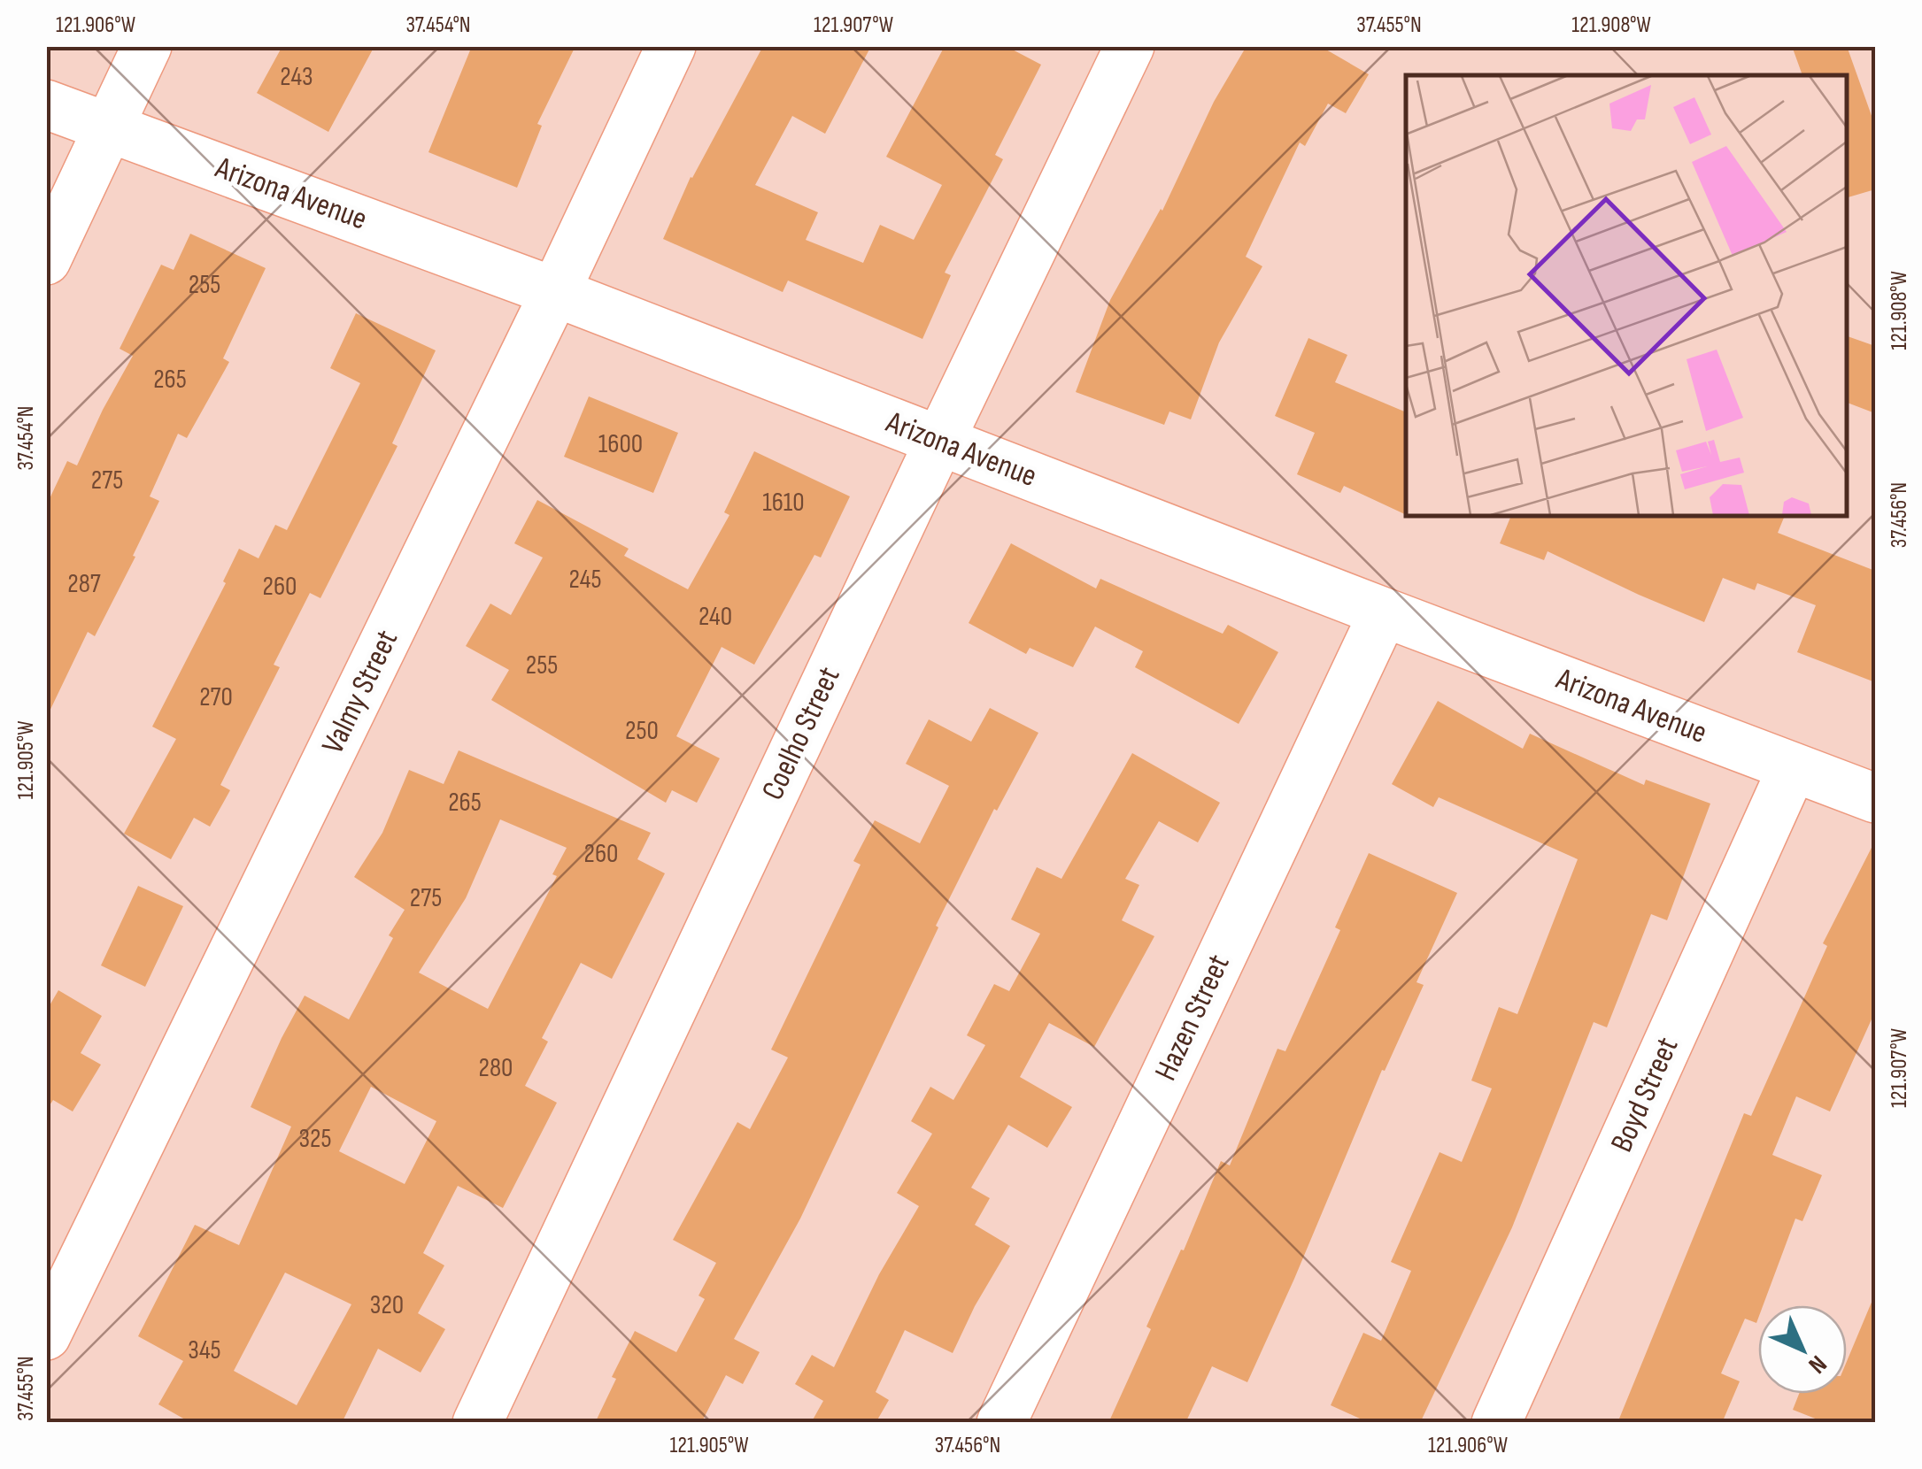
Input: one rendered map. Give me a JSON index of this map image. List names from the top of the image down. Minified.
{"streets":{"street":["Arizona Avenue","Valmy Street","Coelho Street","Hazen Street","Boyd Street"]},"crossings":[["Arizona Avenue","Valmy Street"],["Arizona Avenue","Coelho Street"],["Arizona Avenue","Hazen Street"],["Arizona Avenue","Boyd Street"]],"house_numbers":["243","255","265","1600","275","1610","245","287","260","240","255","270","250","265","260","275","280","325","320","345"],"north":"bottom right","coordinates":["121.906°W","37.454°N","121.907°W","37.455°N","121.908°W","37.456°N","121.905°W"]}
